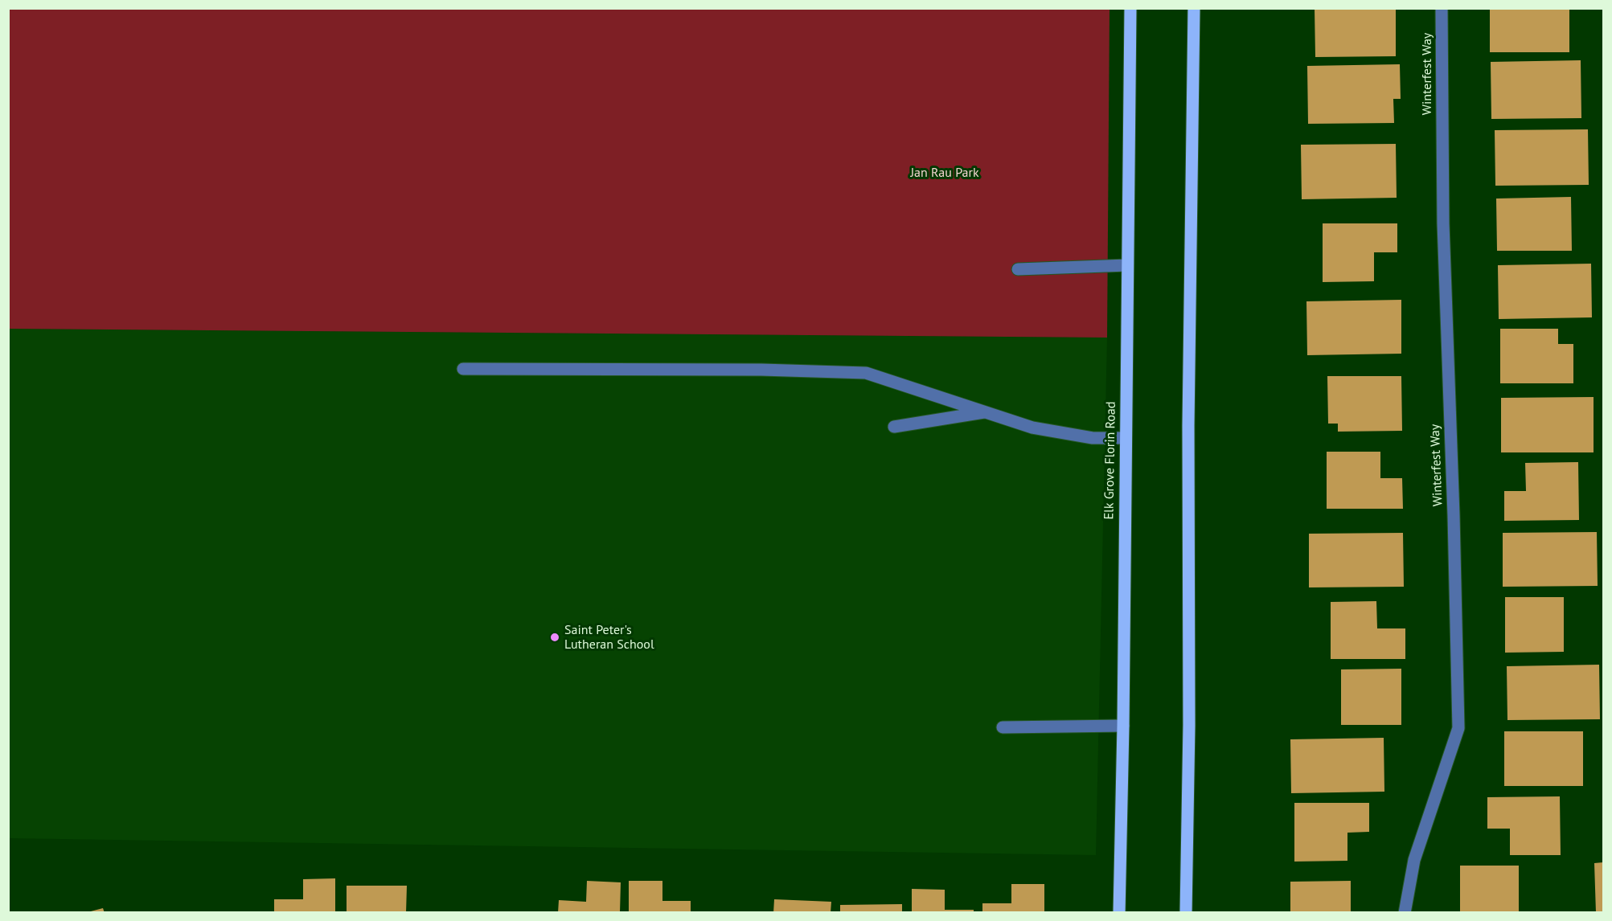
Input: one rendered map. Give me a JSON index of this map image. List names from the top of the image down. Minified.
{"streets":{"main road":["Elk Grove Florin Road"],"street":["Winterfest Way"]},"parks":["Jan Rau Park"],"places":["Saint Peter's Lutheran School"]}
